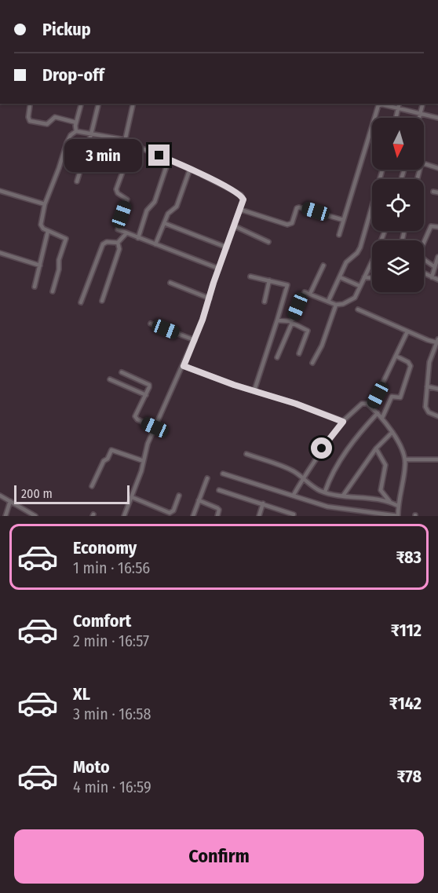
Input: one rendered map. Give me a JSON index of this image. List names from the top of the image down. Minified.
{"scale_bar":"200 m","north":"bottom","page":{"banner":["Pickup","Drop-off"],"bubble":"3 min","scale":"200 m","list":[{"name":"Economy","note":"1 min · 16:56","value":"₹83"},{"name":"Comfort","note":"2 min · 16:57","value":"₹112"},{"name":"XL","note":"3 min · 16:58","value":"₹142"},{"name":"Moto","note":"4 min · 16:59","value":"₹78"}],"buttons":"Confirm"}}
